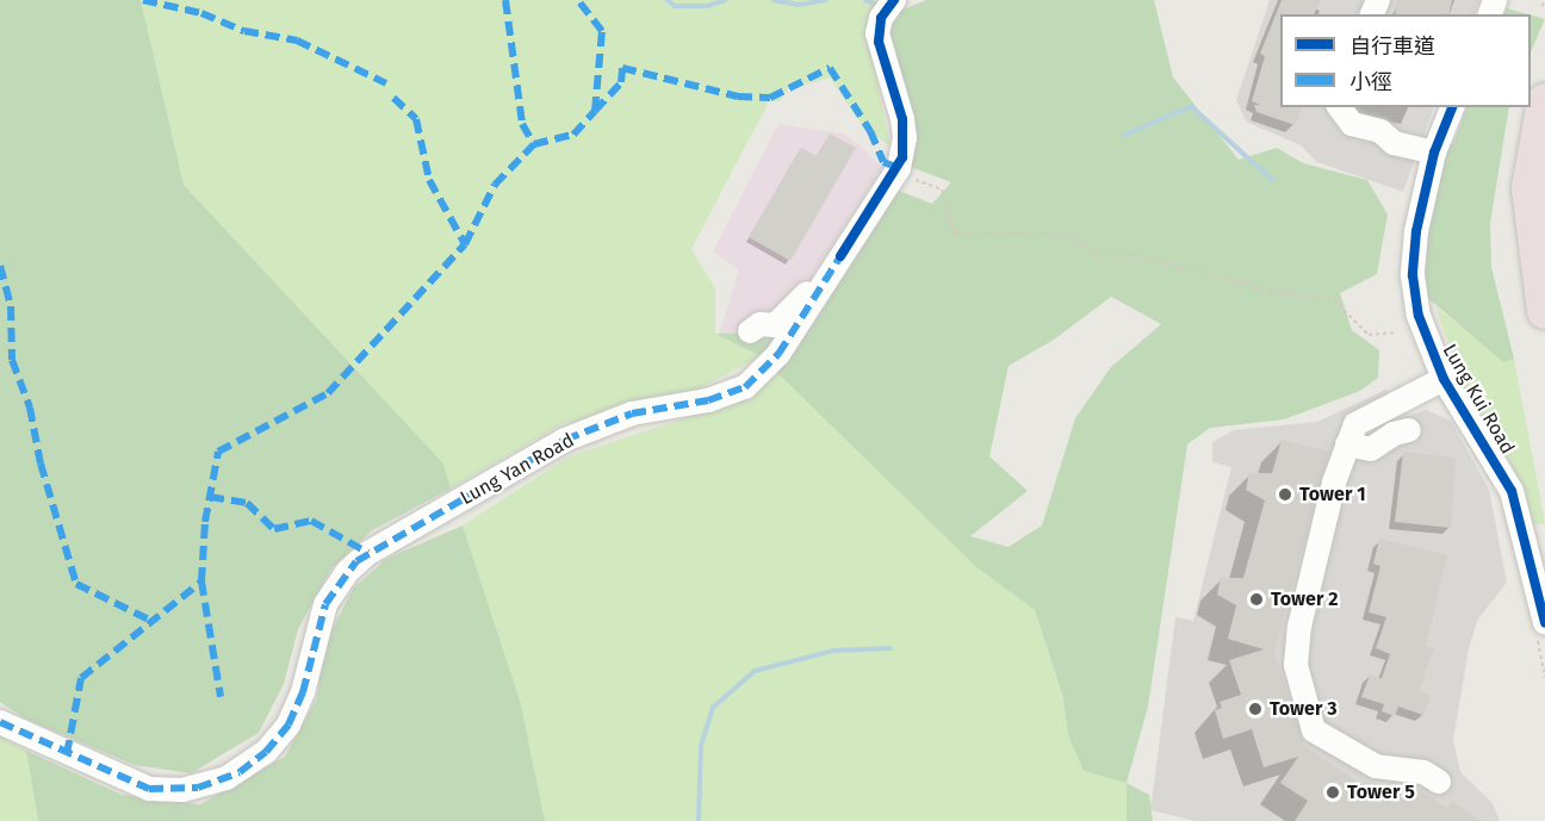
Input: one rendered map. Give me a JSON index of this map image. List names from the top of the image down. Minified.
{"streets":{"street":["Lung Kui Road","Lung Yan Road"]},"places":["Tower 1","Tower 2","Tower 3","Tower 5"],"legend":["自行車道","小徑"]}
